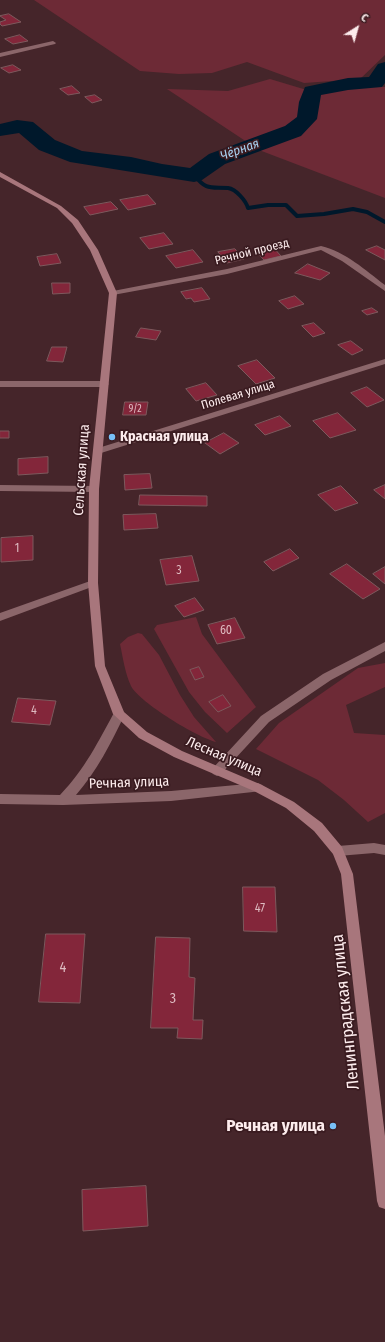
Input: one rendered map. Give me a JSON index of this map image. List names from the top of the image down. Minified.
{"streets":{"main road":["Сельская улица","Лесная улица","Ленинградская улица"],"street":["Речной проезд","Полевая улица","Речная улица"]},"crossings":[["Речной проезд","Сельская улица"],["Полевая улица","Сельская улица"],["Сельская улица","Лесная улица"],["Лесная улица","Речная улица"],["Лесная улица","Ленинградская улица"]],"water":["Чёрная"],"places":["Красная улица","Речная улица"],"house_numbers":["9/2","1","3","60","4","47","4","3"],"north":"top right"}
